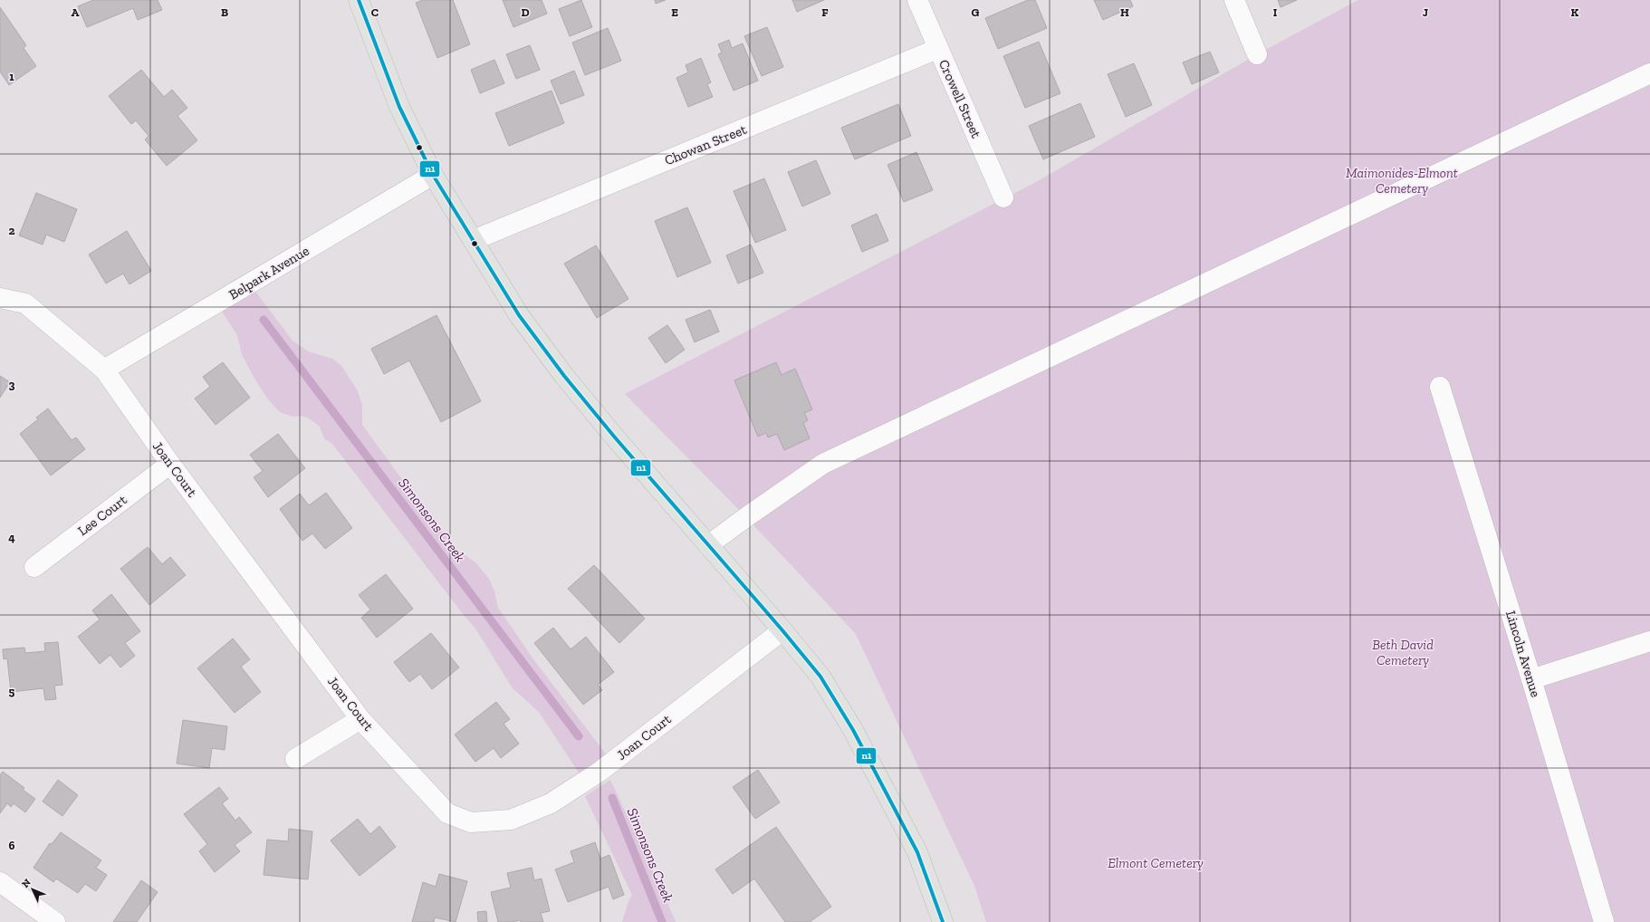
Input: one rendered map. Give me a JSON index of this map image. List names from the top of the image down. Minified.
{"streets":{"street":["Crowell Street","Chowan Street","Belpark Avenue","Joan Court","Lee Court","Lincoln Avenue"]},"crossings":[["Crowell Street","Chowan Street"],["Belpark Avenue","Joan Court"],["Joan Court","Lee Court"]],"water":["Simonsons Creek"],"parks":["Maimonides-Elmont Cemetery","Beth David Cemetery","Elmont Cemetery"],"lines":["transit line n1"],"north":"top left","grid":{"columns":["A","B","C","D","E","F","G","H","I","J","K"],"rows":["1","2","3","4","5","6"]}}
